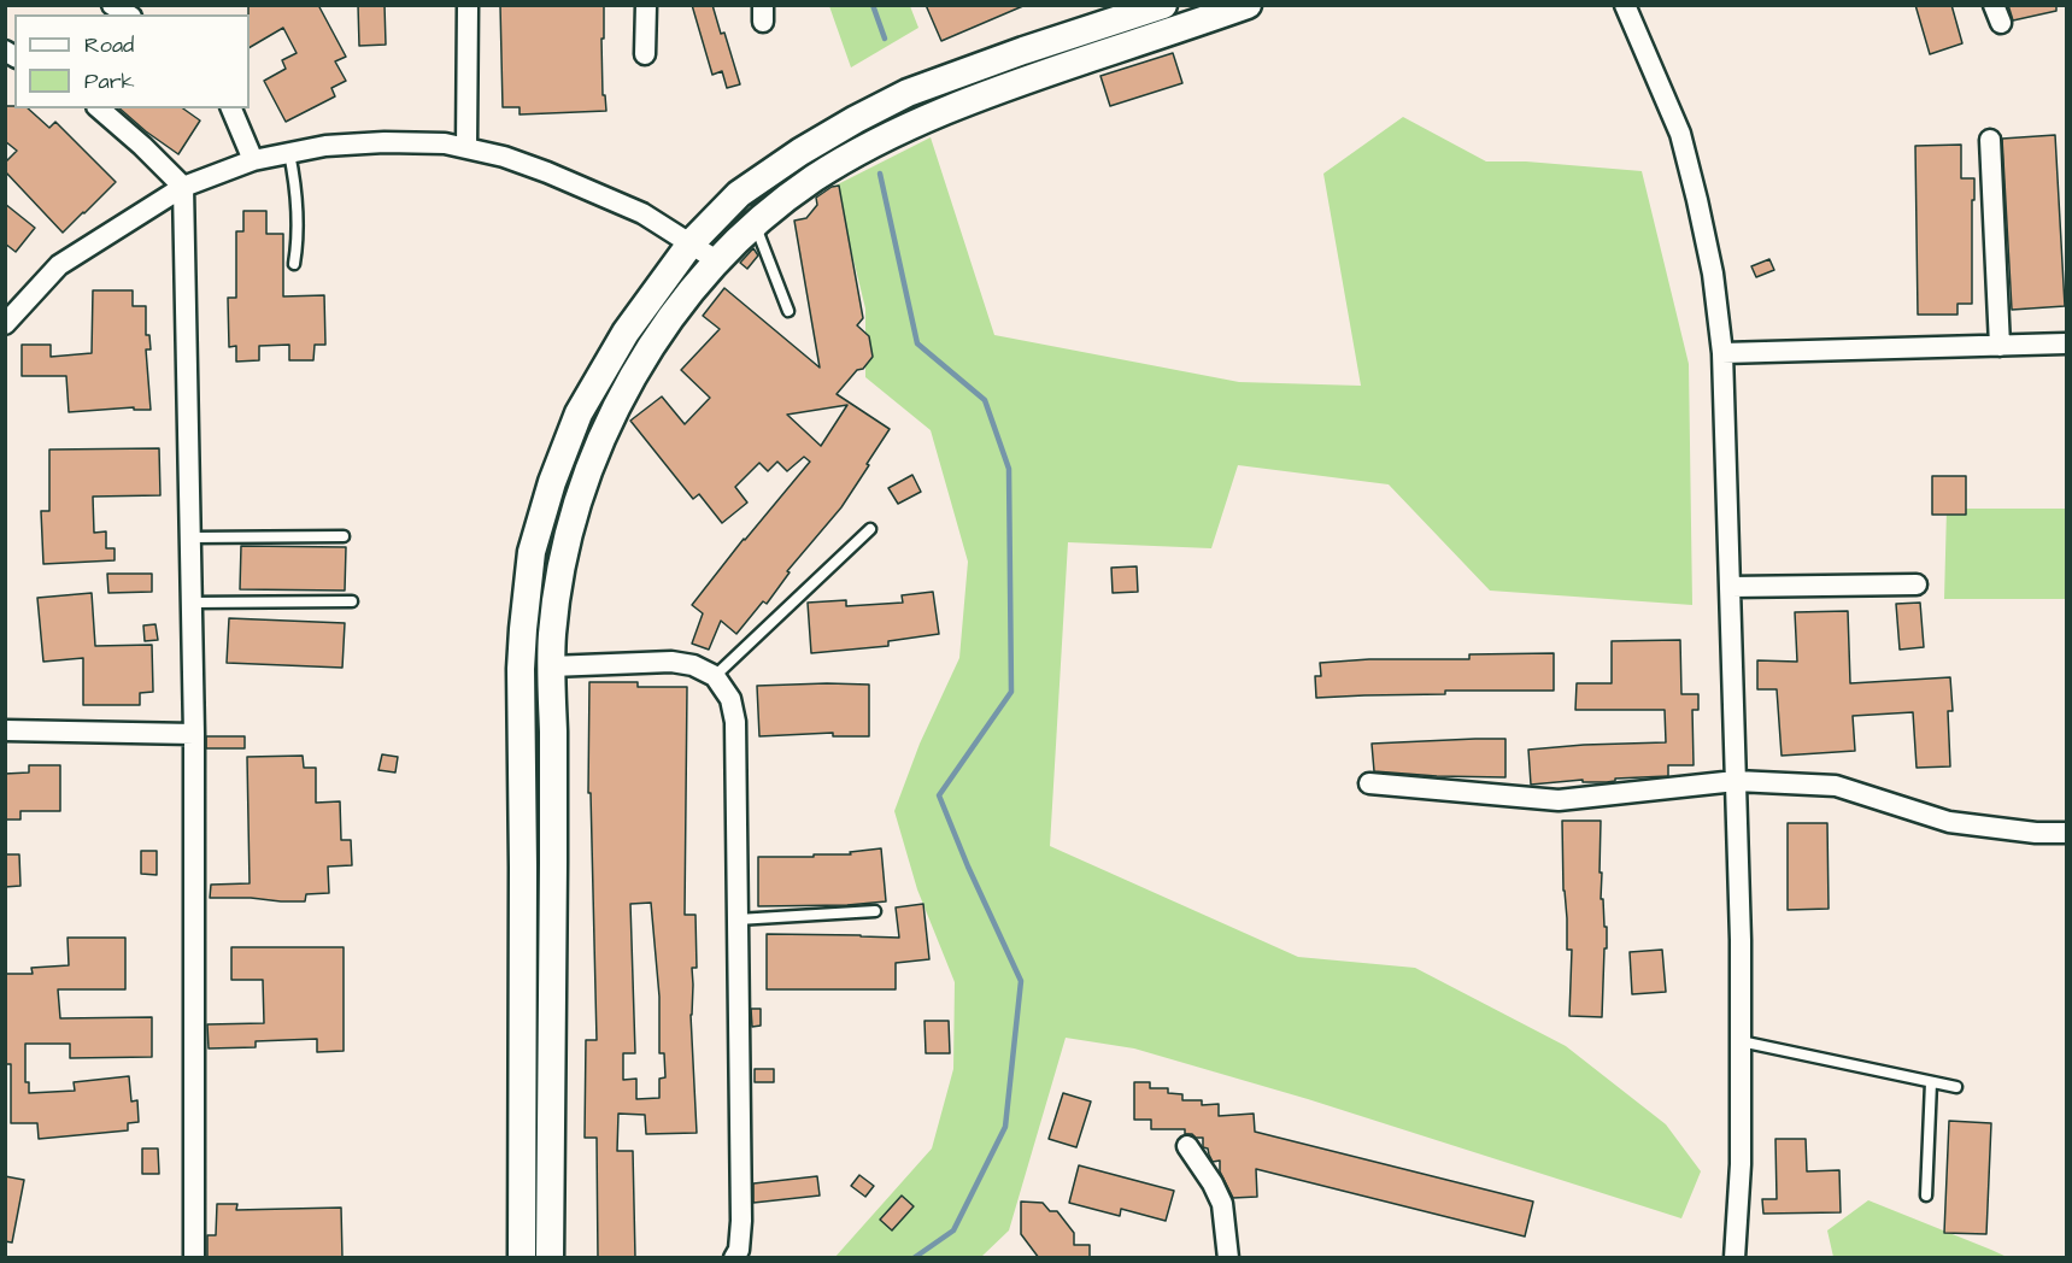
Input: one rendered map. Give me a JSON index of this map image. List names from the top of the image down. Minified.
{"legend":["Road","Park"]}
